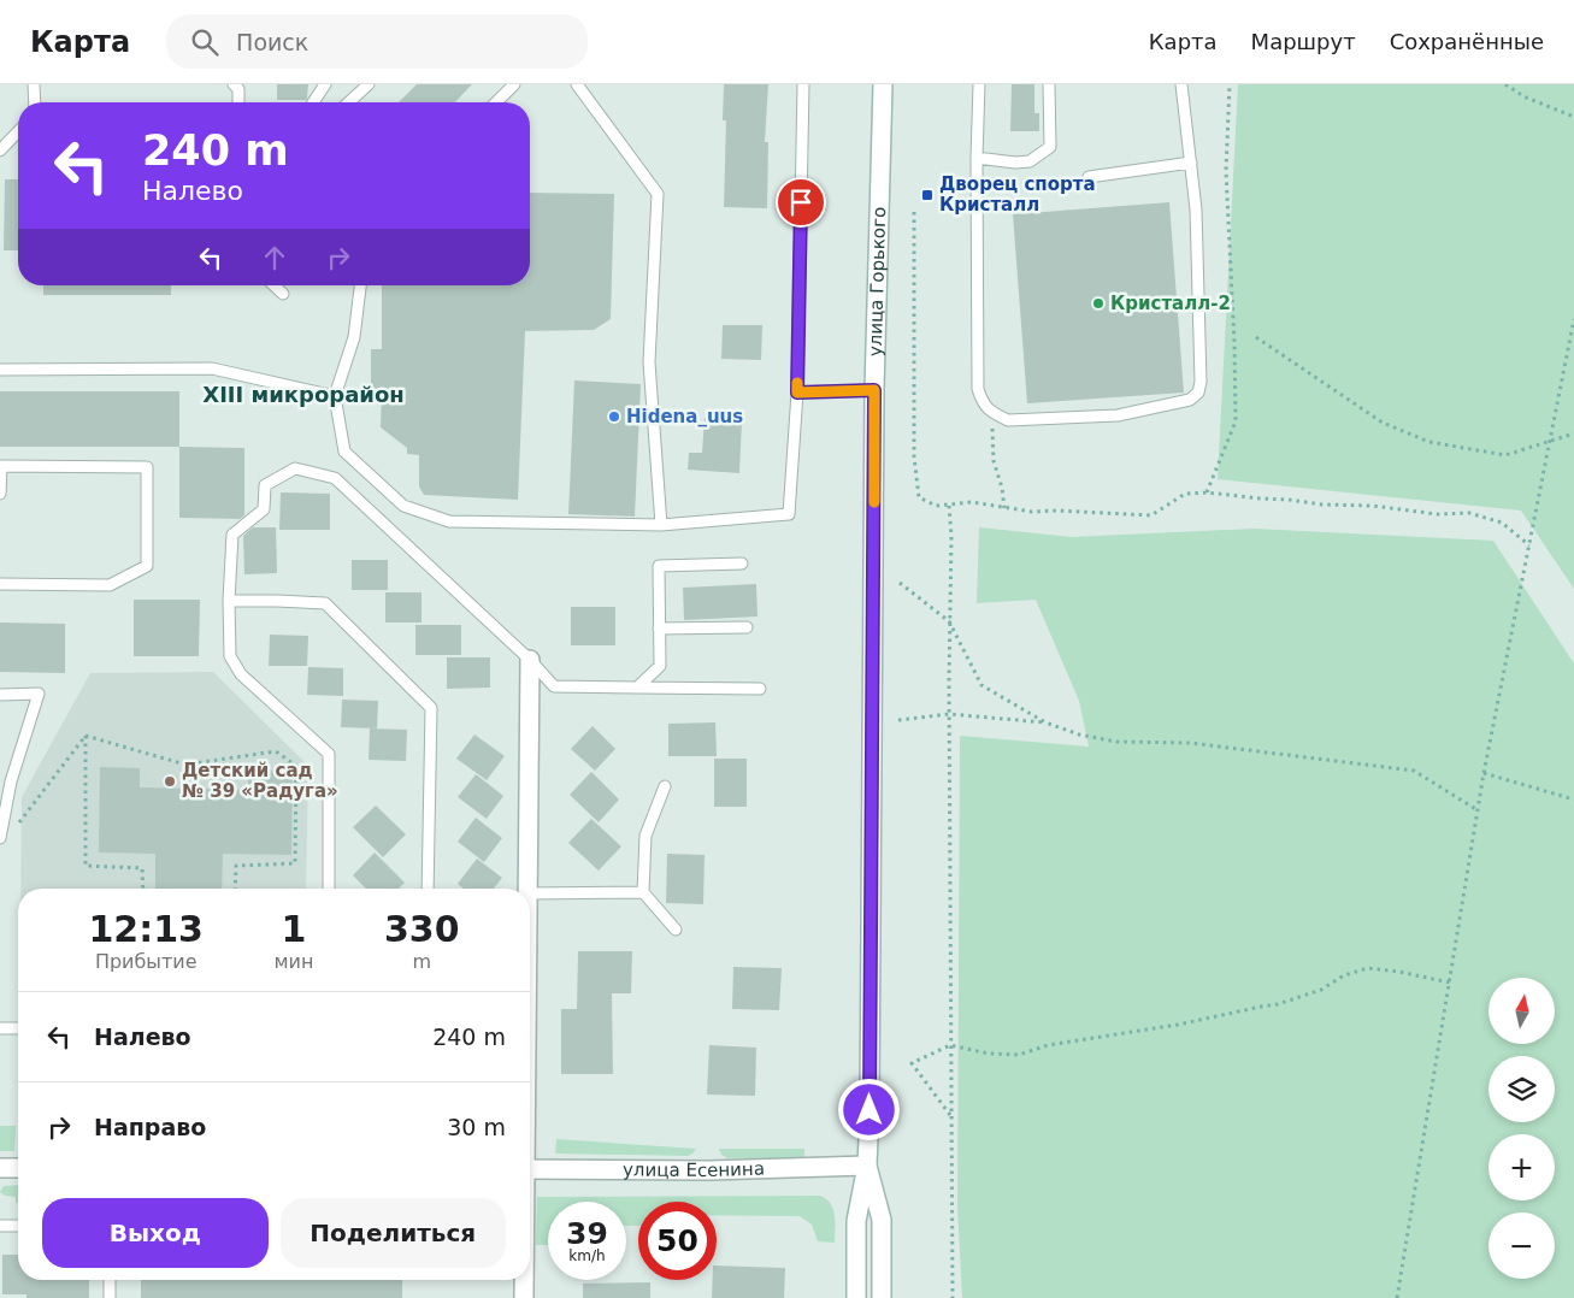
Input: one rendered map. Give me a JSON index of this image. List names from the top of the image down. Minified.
{"streets":{"main road":["улица Горького","улица Есенина"]},"crossings":[["улица Горького","улица Есенина"]],"districts":["XIII микрорайон"],"places":{"transit":["Дворец спорта Кристалл"],"other":["Кристалл-2","Hidena_uus","Детский сад № 39 «Радуга»"]},"north":"top","page":{"header":"Карта","search":"Поиск","nav":["Карта","Маршрут","Сохранённые"],"turn":["240 m","Налево"],"eta":["12:13","Прибытие","1","мин","330","m"],"map_buttons":["+","−"],"list":[{"name":"Налево","value":"240 m"},{"name":"Направо","value":"30 m"}],"buttons":["Выход","Поделиться"],"speed":"39 km/h","limit":"50"}}
